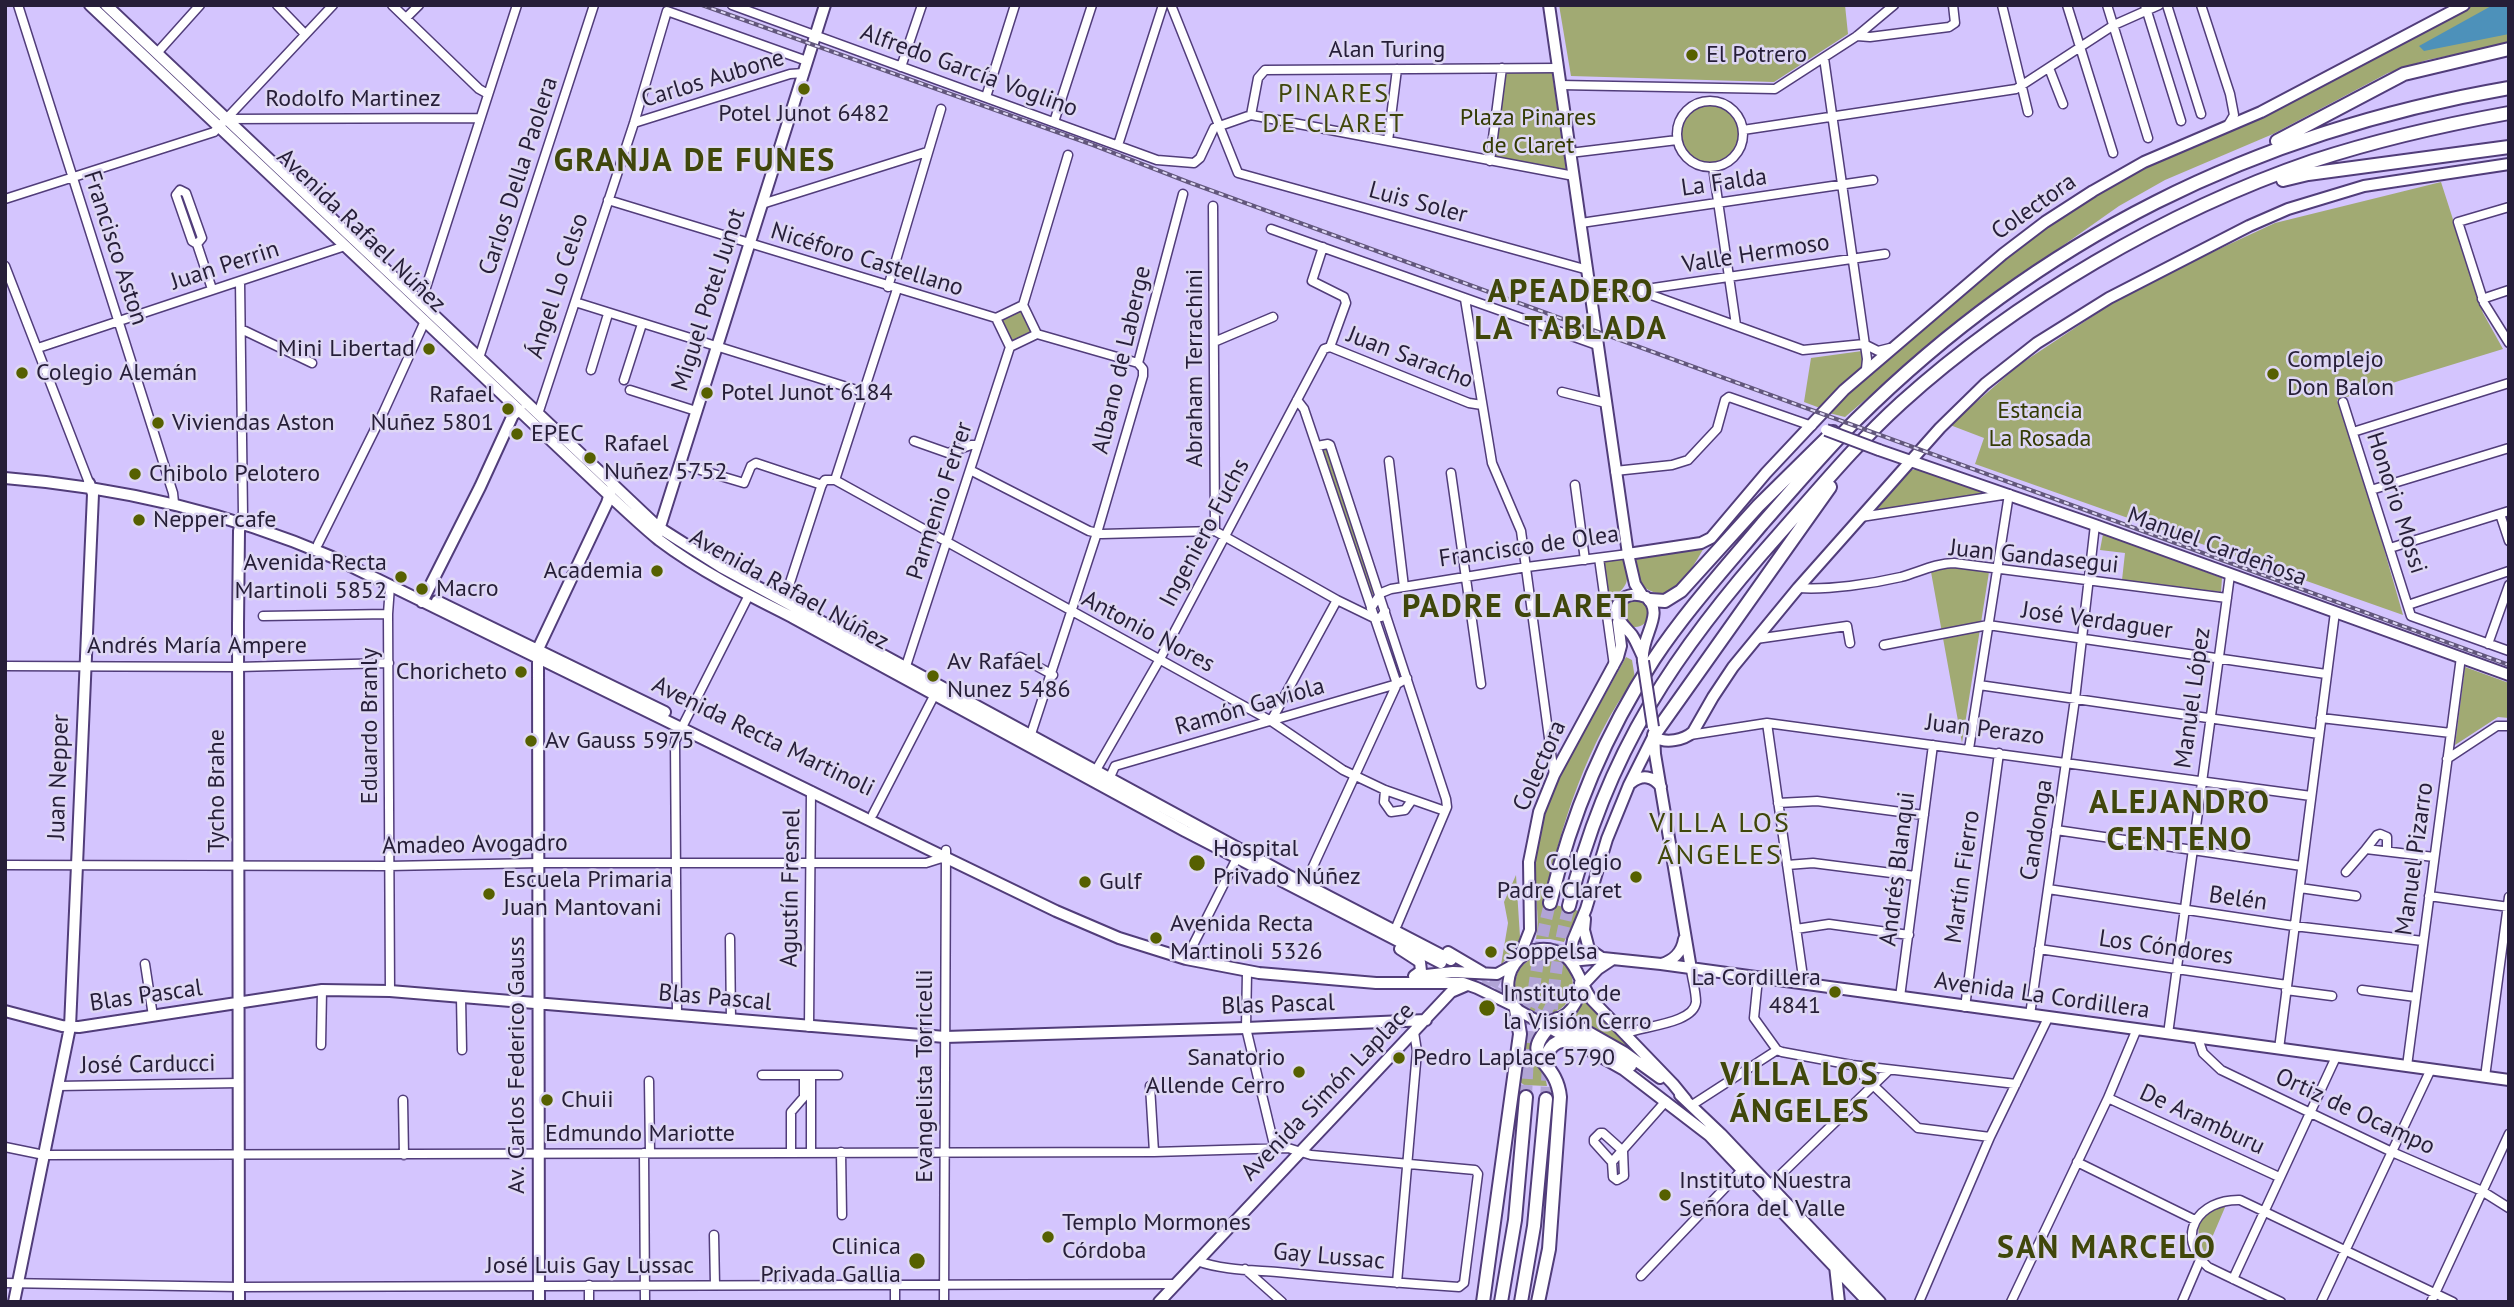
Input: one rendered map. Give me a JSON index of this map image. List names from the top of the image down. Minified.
{"streets":{"main road":["Colectora","Avenida Rafael Núñez","Miguel Potel Junot","Francisco de Olea","Manuel Cardeñosa","Juan Perazo","Avenida Recta Martinoli","Juan Nepper","Tycho Brahe","Blas Pascal","Avenida La Cordillera","Av. Carlos Federico Gauss","Avenida Simón Laplace"],"street":["Alan Turing","Alfredo García Voglino","Carlos Aubone","Rodolfo Martinez","Carlos Della Paolera","La Falda","Luis Soler","Francisco Aston","Valle Hermoso","Nicéforo Castellano","Juan Perrin","Ángel Lo Celso","Juan Saracho","Albano de Laberge","Abraham Terrachini","Parmenio Ferrer","Honorio Mossi","Ingeniero Fuchs","Juan Gandasegui","José Verdaguer","Antonio Nores","Andrés María Ampere","Manuel López","Ramón Gaviola","Eduardo Branly","Candonga","Amadeo Avogadro","Manuel Pizarro","Andrés Blanqui","Martín Fierro","Agustín Fresnel","Belén","Los Cóndores","José Carducci","Evangelista Torricelli","Ortiz de Ocampo","De Aramburu","Edmundo Mariotte","Gay Lussac","José Luis Gay Lussac"]},"crossings":[["Alfredo García Voglino","Luis Soler"],["Alfredo García Voglino","Miguel Potel Junot"],["Carlos Aubone","Ángel Lo Celso"],["Carlos Aubone","Miguel Potel Junot"],["Rodolfo Martinez","Avenida Rafael Núñez"],["Carlos Della Paolera","Avenida Rafael Núñez"],["Colectora","Francisco de Olea"],["Colectora","Manuel Cardeñosa"],["Colectora","Avenida Recta Martinoli"],["Colectora","Avenida La Cordillera"],["Avenida Rafael Núñez","Juan Perrin"],["Avenida Rafael Núñez","Ángel Lo Celso"],["Avenida Rafael Núñez","Miguel Potel Junot"],["Avenida Rafael Núñez","Albano de Laberge"],["Avenida Rafael Núñez","Parmenio Ferrer"],["Avenida Rafael Núñez","Ingeniero Fuchs"],["Avenida Rafael Núñez","Ramón Gaviola"],["Francisco Aston","Juan Perrin"],["Francisco Aston","Avenida Recta Martinoli"],["Nicéforo Castellano","Ángel Lo Celso"],["Nicéforo Castellano","Miguel Potel Junot"],["Juan Perrin","Juan Nepper"],["Juan Perrin","Tycho Brahe"],["Ángel Lo Celso","Miguel Potel Junot"],["Juan Saracho","Ingeniero Fuchs"],["Albano de Laberge","Antonio Nores"],["Parmenio Ferrer","Antonio Nores"],["Ingeniero Fuchs","Antonio Nores"],["Manuel Cardeñosa","Manuel López"],["Manuel Cardeñosa","Candonga"],["Manuel Cardeñosa","Manuel Pizarro"],["Juan Gandasegui","Manuel López"],["Juan Gandasegui","Candonga"],["José Verdaguer","Manuel López"],["José Verdaguer","Candonga"],["Antonio Nores","Ramón Gaviola"],["Andrés María Ampere","Eduardo Branly"],["Andrés María Ampere","Juan Nepper"],["Andrés María Ampere","Tycho Brahe"],["Manuel López","Juan Perazo"],["Manuel López","Belén"],["Manuel López","Los Cóndores"],["Manuel López","Avenida La Cordillera"],["Eduardo Branly","Avenida Recta Martinoli"],["Eduardo Branly","Amadeo Avogadro"],["Eduardo Branly","Blas Pascal"],["Juan Perazo","Candonga"],["Juan Perazo","Andrés Blanqui"],["Juan Perazo","Martín Fierro"],["Avenida Recta Martinoli","Juan Nepper"],["Avenida Recta Martinoli","Tycho Brahe"],["Avenida Recta Martinoli","Amadeo Avogadro"],["Avenida Recta Martinoli","Agustín Fresnel"],["Avenida Recta Martinoli","Avenida La Cordillera"],["Avenida Recta Martinoli","Av. Carlos Federico Gauss"],["Avenida Recta Martinoli","Evangelista Torricelli"],["Avenida Recta Martinoli","Avenida Simón Laplace"],["Juan Nepper","Amadeo Avogadro"],["Juan Nepper","Blas Pascal"],["Juan Nepper","José Carducci"],["Juan Nepper","Edmundo Mariotte"],["Juan Nepper","José Luis Gay Lussac"],["Tycho Brahe","Amadeo Avogadro"],["Tycho Brahe","Blas Pascal"],["Tycho Brahe","José Carducci"],["Tycho Brahe","Edmundo Mariotte"],["Tycho Brahe","José Luis Gay Lussac"],["Candonga","Belén"],["Candonga","Los Cóndores"],["Candonga","Avenida La Cordillera"],["Amadeo Avogadro","Agustín Fresnel"],["Amadeo Avogadro","Av. Carlos Federico Gauss"],["Amadeo Avogadro","Evangelista Torricelli"],["Manuel Pizarro","Belén"],["Manuel Pizarro","Avenida La Cordillera"],["Andrés Blanqui","Avenida La Cordillera"],["Martín Fierro","Avenida La Cordillera"],["Agustín Fresnel","Blas Pascal"],["Blas Pascal","Av. Carlos Federico Gauss"],["Blas Pascal","Evangelista Torricelli"],["Blas Pascal","Avenida Simón Laplace"],["Avenida La Cordillera","Ortiz de Ocampo"],["Av. Carlos Federico Gauss","Edmundo Mariotte"],["Av. Carlos Federico Gauss","José Luis Gay Lussac"],["Evangelista Torricelli","Edmundo Mariotte"],["Evangelista Torricelli","José Luis Gay Lussac"],["Avenida Simón Laplace","Edmundo Mariotte"],["Avenida Simón Laplace","Gay Lussac"],["Avenida Simón Laplace","José Luis Gay Lussac"],["Edmundo Mariotte","Gay Lussac"]],"districts":["PINARES DE CLARET","GRANJA DE FUNES","APEADERO LA TABLADA","PADRE CLARET","ALEJANDRO CENTENO","VILLA LOS ÁNGELES","VILLA LOS ÁNGELES","SAN MARCELO"],"parks":["Plaza Pinares de Claret","Estancia La Rosada"],"places":["El Potrero","Potel Junot 6482","Mini Libertad","Colegio Alemán","Complejo Don Balon","Potel Junot 6184","Rafael Nuñez 5801","Viviendas Aston","EPEC","Rafael Nuñez 5752","Chibolo Pelotero","Nepper cafe","Academia","Avenida Recta Martinoli 5852","Macro","Choricheto","Av Rafael Nunez 5486","Av Gauss 5975","Hospital Privado Núñez","Colegio Padre Claret","Gulf","Escuela Primaria Juan Mantovani","Avenida Recta Martinoli 5326","Soppelsa","La Cordillera 4841","Instituto de la Visión Cerro","Pedro Laplace 5790","Sanatorio Allende Cerro","Chuii","Instituto Nuestra Señora del Valle","Templo Mormones Córdoba","Clinica Privada Gallia"]}
